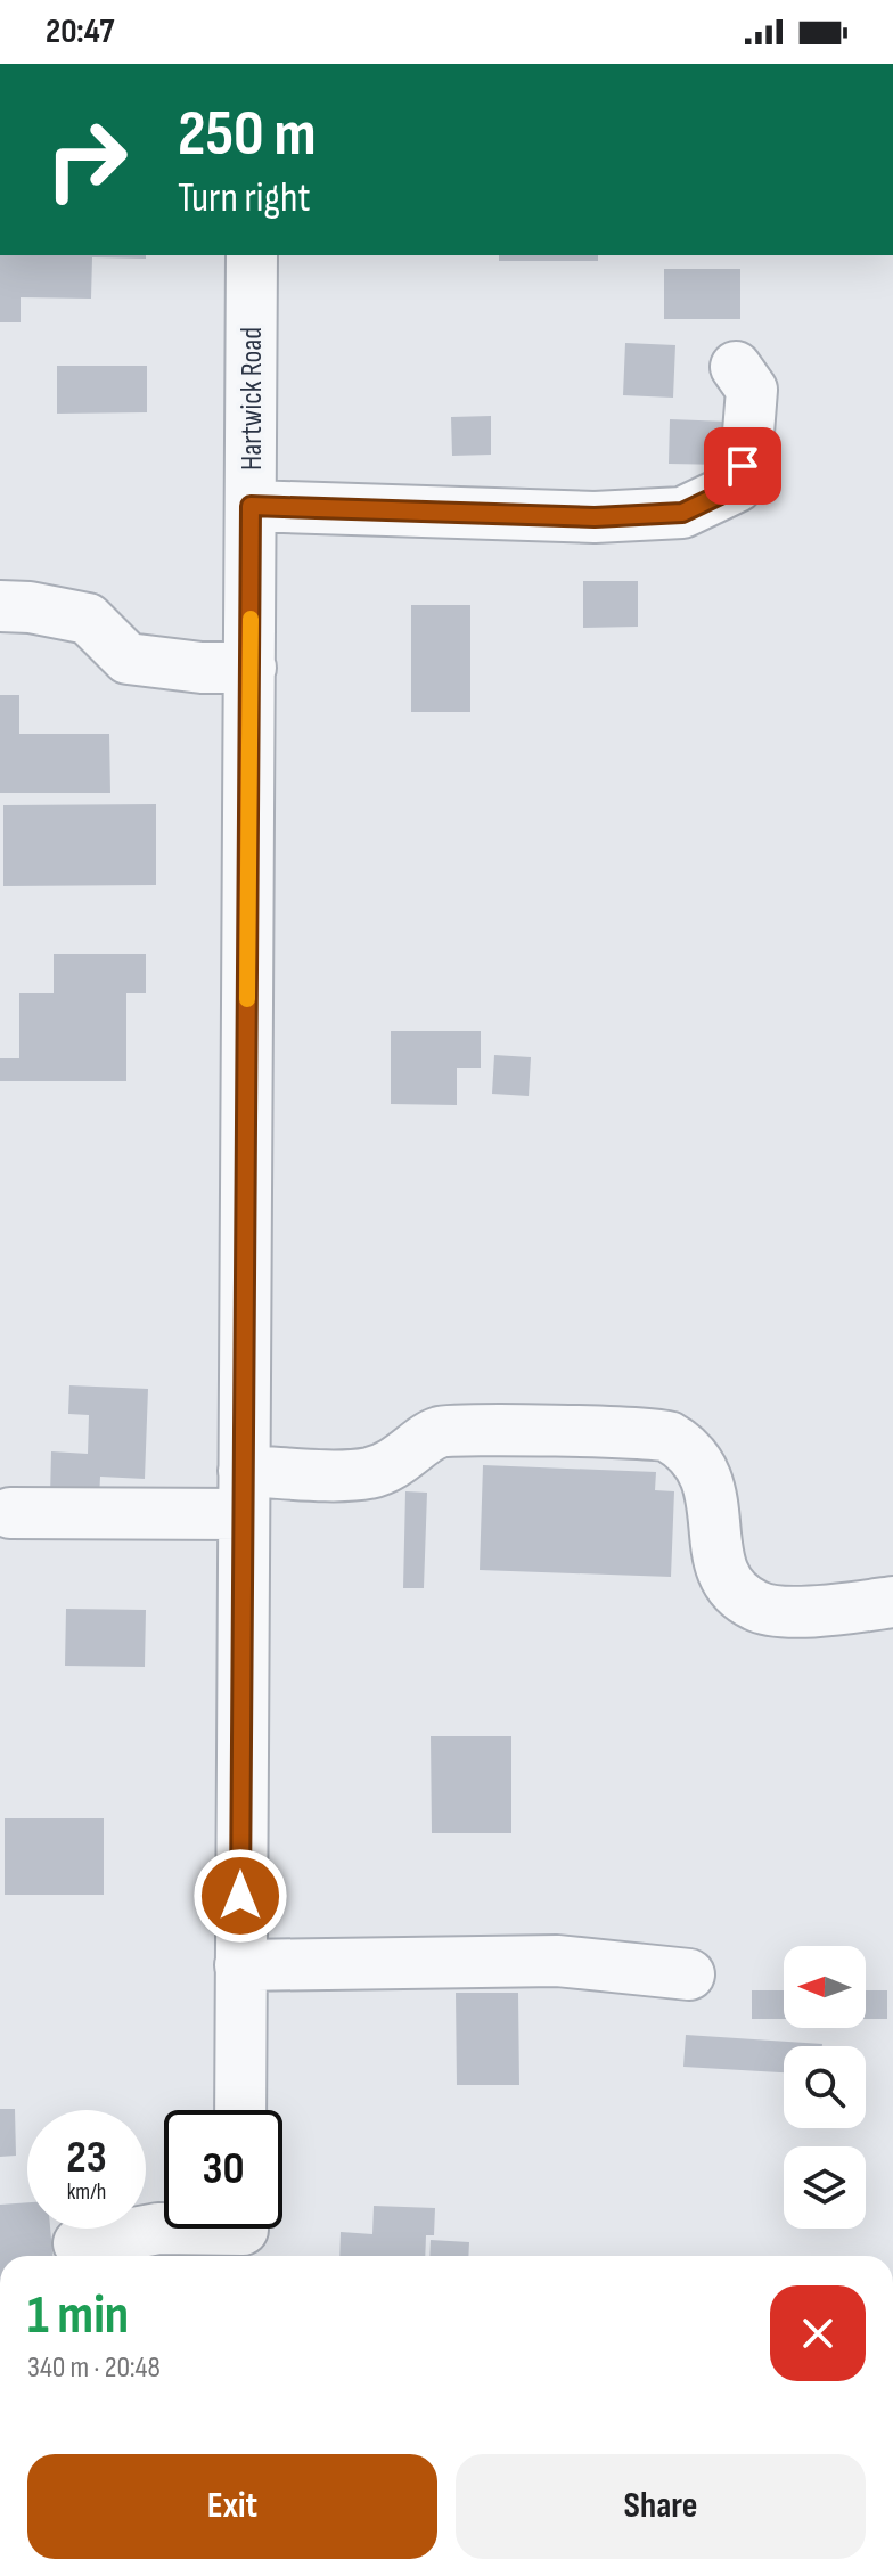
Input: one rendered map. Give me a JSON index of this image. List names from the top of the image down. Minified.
{"streets":{"street":["Hartwick Road"]},"north":"left","page":{"status":"20:47","turn":["250 m","Turn right"],"speed":"23 km/h","limit":"30","heading":["1 min","340 m · 20:48"],"buttons":["Exit","Share"]}}
